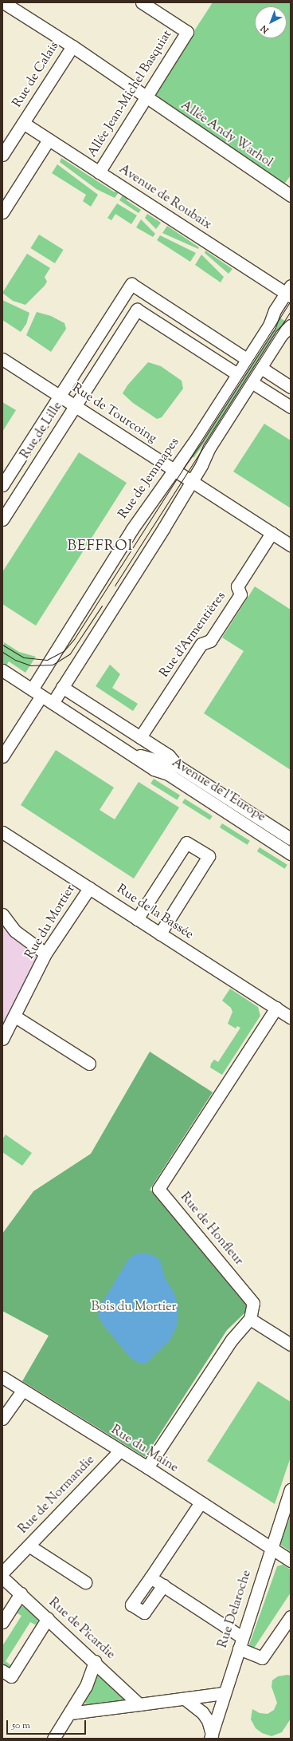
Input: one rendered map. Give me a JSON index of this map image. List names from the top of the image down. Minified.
{"streets":{"street":["Rue de Calais","Allée Jean-Michel Basquiat","Allée Andy Warhol","Avenue de Roubaix","Rue de Tourcoing","Rue de Lille","Rue de Jemmapes","Rue d'Armentières","Avenue de l'Europe","Rue de la Bassée","Rue du Mortier","Rue de Honfleur","Rue du Maine","Rue de Normandie","Rue Delaroche","Rue de Picardie"]},"crossings":[["Rue de Calais","Allée Andy Warhol"],["Rue de Calais","Avenue de Roubaix"],["Allée Jean-Michel Basquiat","Allée Andy Warhol"],["Allée Jean-Michel Basquiat","Avenue de Roubaix"],["Avenue de Roubaix","Rue de Jemmapes"],["Rue de Tourcoing","Rue de Lille"],["Rue de Tourcoing","Rue de Jemmapes"],["Rue de Tourcoing","Rue d'Armentières"],["Rue de Lille","Rue de Jemmapes"],["Rue de Jemmapes","Avenue de l'Europe"],["Rue d'Armentières","Avenue de l'Europe"],["Rue de la Bassée","Rue du Mortier"],["Rue de la Bassée","Rue de Honfleur"],["Rue du Maine","Rue de Normandie"],["Rue du Maine","Rue Delaroche"]],"districts":["BEFFROI"],"parks":["Bois du Mortier"],"scale_bar":"50 m","north":"bottom left"}
